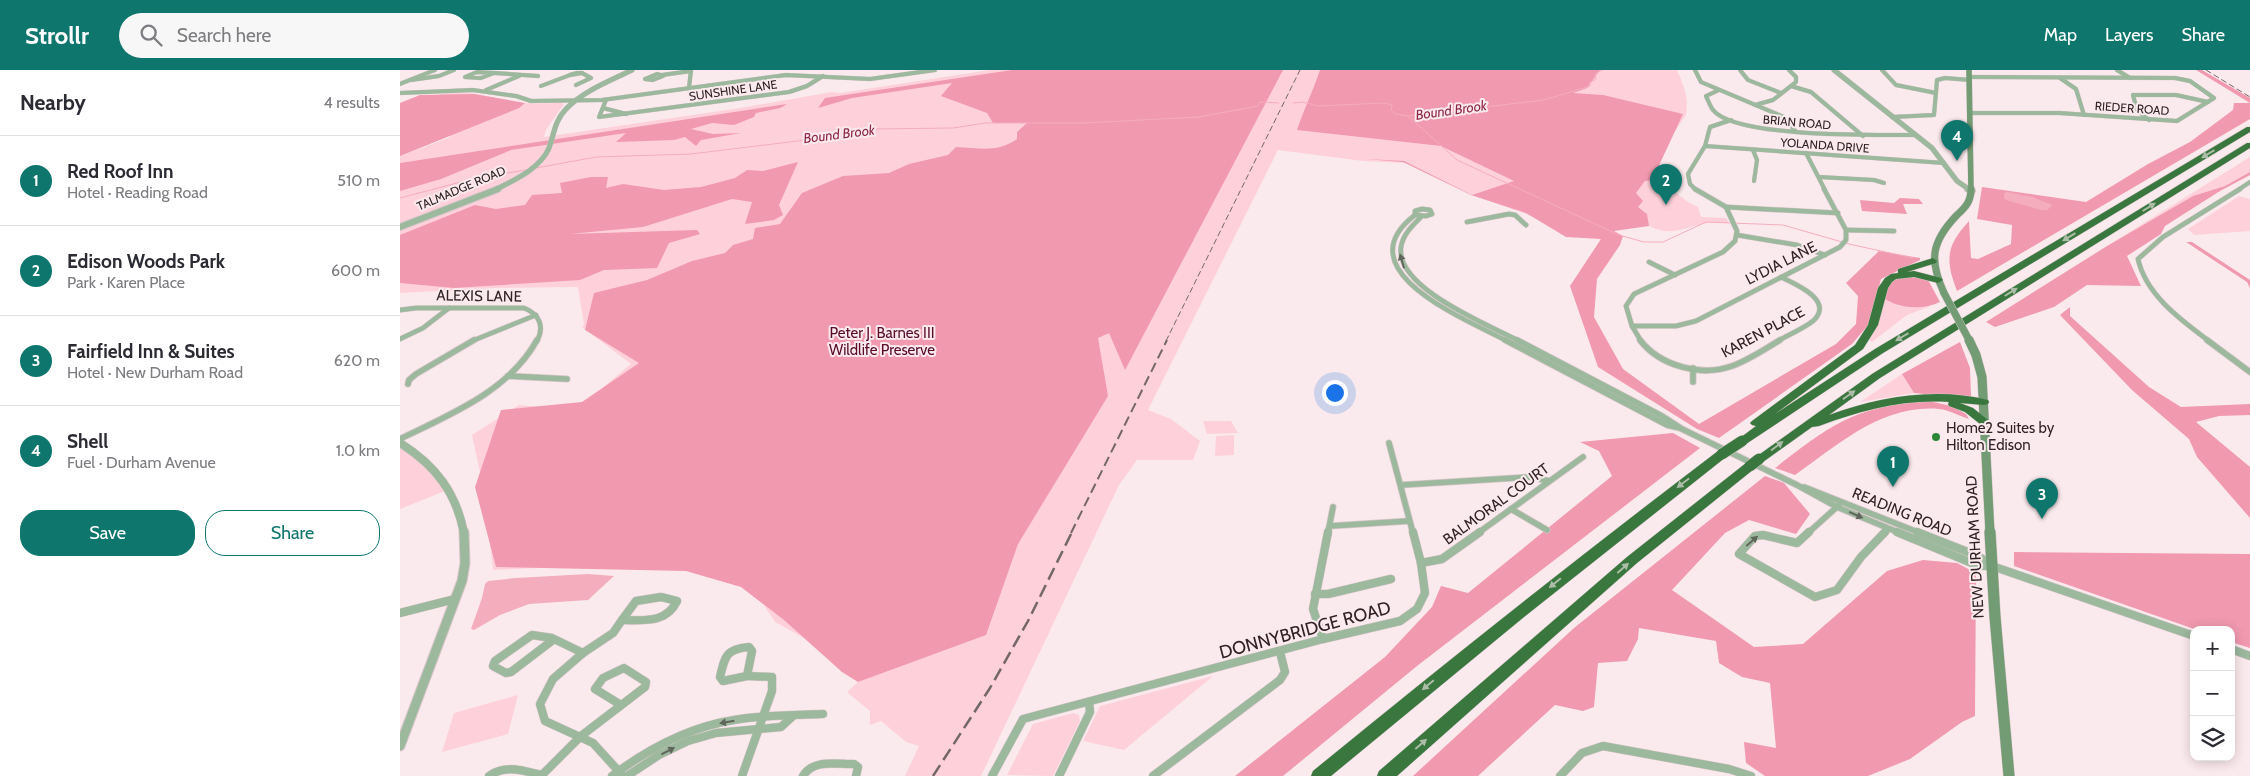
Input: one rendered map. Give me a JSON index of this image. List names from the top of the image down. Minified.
{"streets":{"main road":["NEW DURHAM ROAD"],"street":["SUNSHINE LANE","RIEDER ROAD","BRIAN ROAD","YOLANDA DRIVE","TALMADGE ROAD","LYDIA LANE","ALEXIS LANE","KAREN PLACE","BALMORAL COURT","READING ROAD","DONNYBRIDGE ROAD"]},"crossings":[["LYDIA LANE","KAREN PLACE"],["BALMORAL COURT","DONNYBRIDGE ROAD"],["READING ROAD","NEW DURHAM ROAD"]],"water":["Bound Brook"],"parks":["Peter J. Barnes III Wildlife Preserve"],"places":["Home2 Suites by Hilton Edison"],"page":{"header":"Strollr","search":"Search here","nav":["Map","Layers","Share"],"heading":["Nearby","4 results"],"pins":["4","2","1","3"],"list":[{"mark":"1","name":"Red Roof Inn","note":"Hotel · Reading Road","value":"510 m"},{"mark":"2","name":"Edison Woods Park","note":"Park · Karen Place","value":"600 m"},{"mark":"3","name":"Fairfield Inn & Suites","note":"Hotel · New Durham Road","value":"620 m"},{"mark":"4","name":"Shell","note":"Fuel · Durham Avenue","value":"1.0 km"}],"buttons":["Save","Share"],"map_buttons":["+","−"]}}
